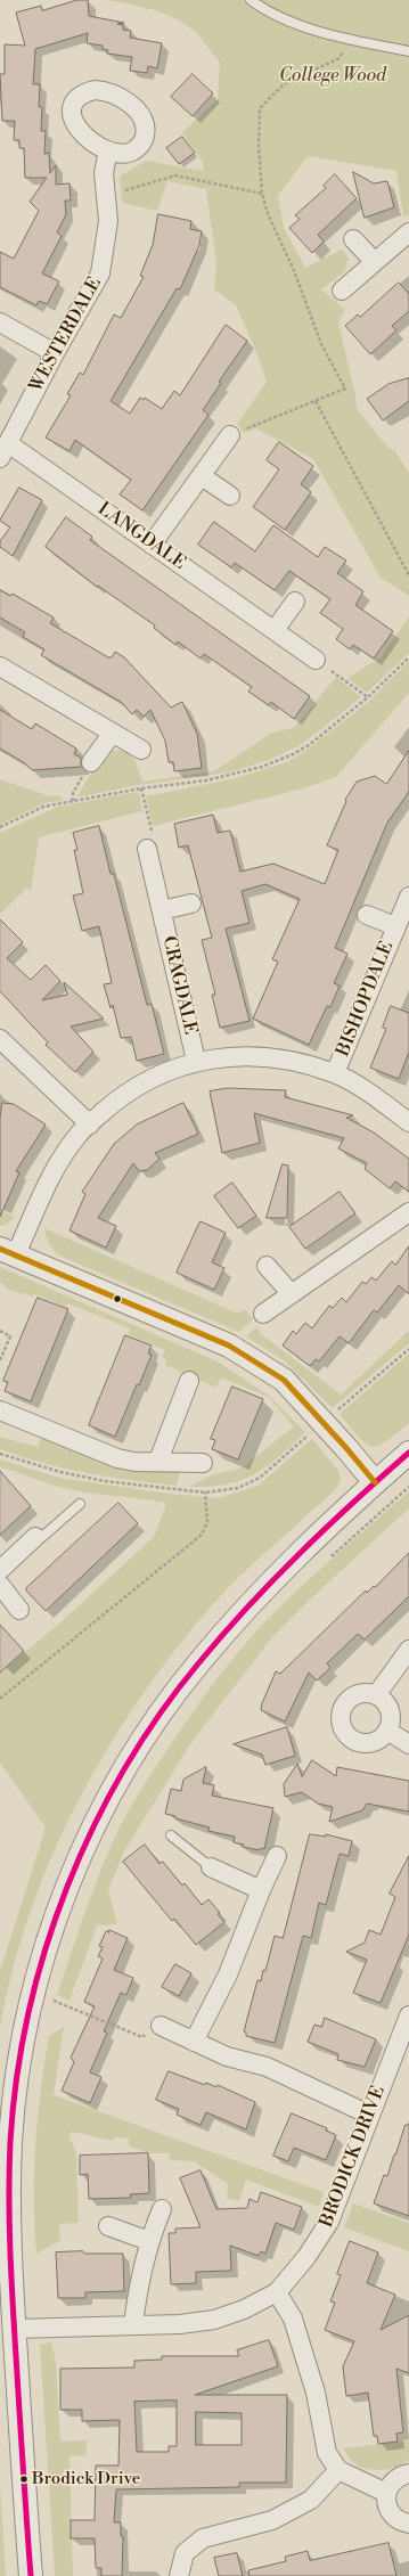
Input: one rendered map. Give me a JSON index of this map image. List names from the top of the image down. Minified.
{"streets":{"street":["WESTERDALE","LANGDALE","CRAGDALE","BISHOPDALE","BRODICK DRIVE"]},"crossings":[["WESTERDALE","LANGDALE"]],"parks":["College Wood"],"places":["Brodick Drive"]}
